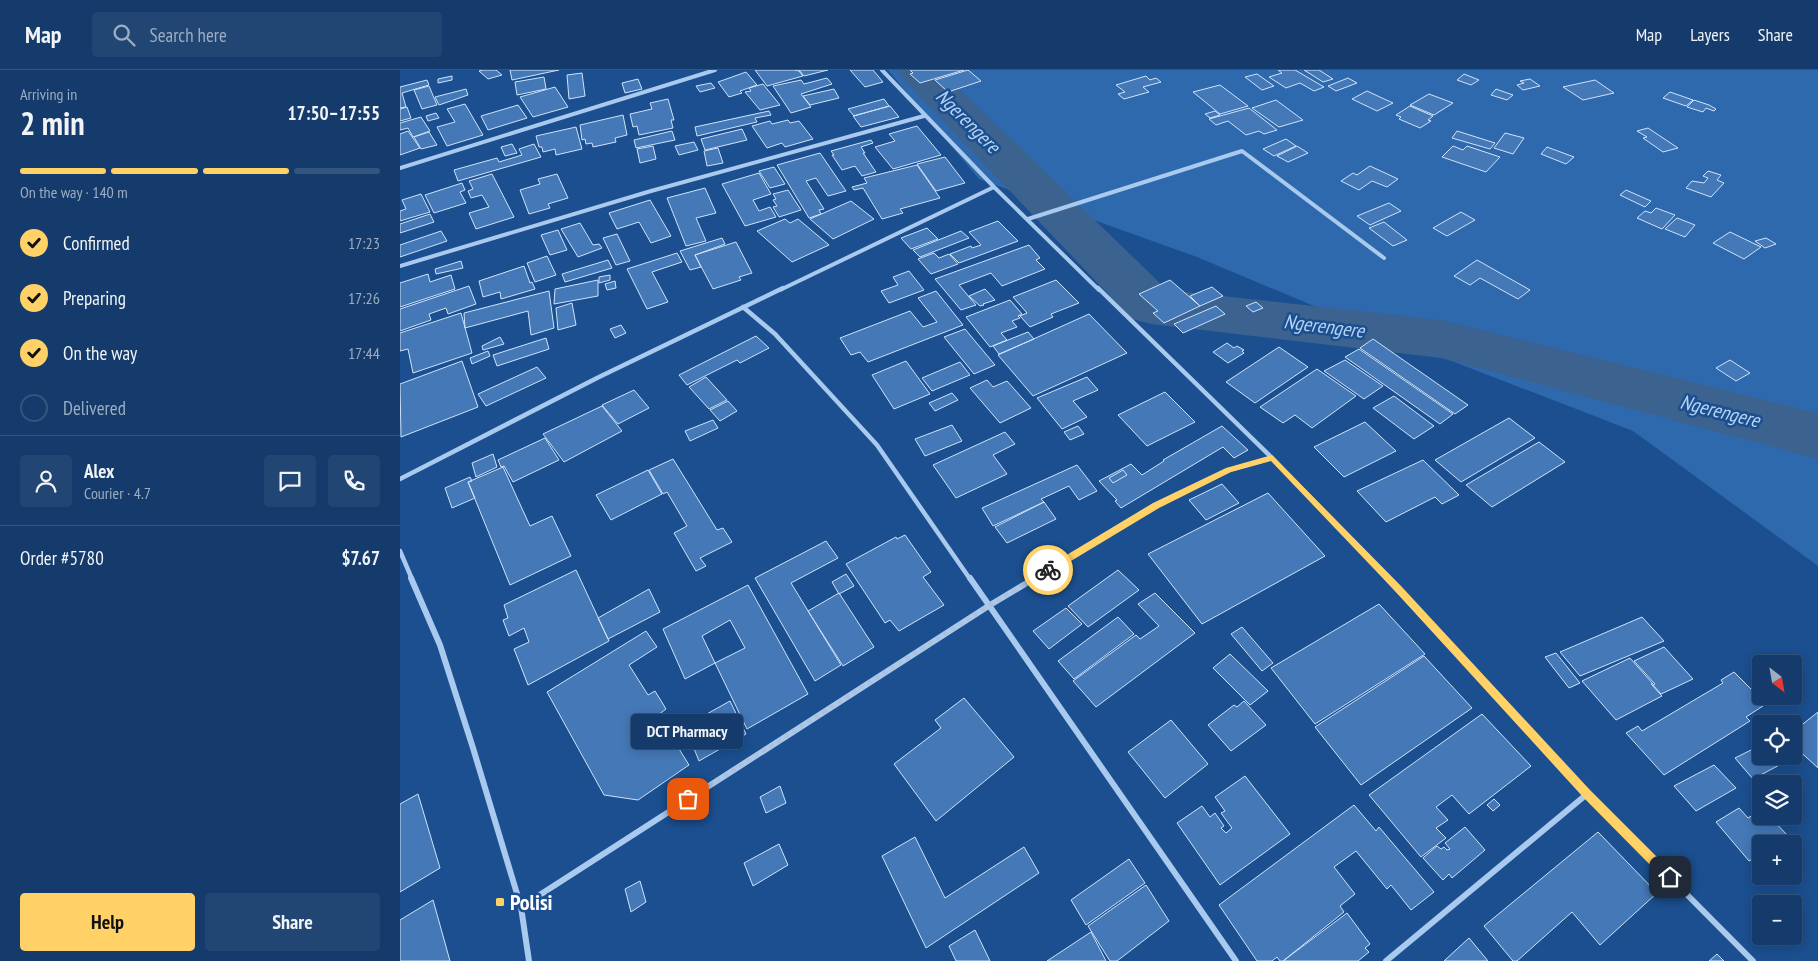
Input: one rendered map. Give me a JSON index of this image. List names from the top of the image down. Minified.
{"water":["Ngerengere"],"places":{"other":["DCT Pharmacy"],"transit":["Polisi"]},"north":"bottom right","page":{"header":"Map","search":"Search here","nav":["Map","Layers","Share"],"heading":["2 min","Arriving in","17:50–17:55"],"panel":["Alex","Courier · 4.7","Order #5780","$7.67"],"bar":"On the way · 140 m","list":[["Confirmed","17:23"],["Preparing","17:26"],["On the way","17:44"],"Delivered"],"map_buttons":["+","−"],"bubble":"DCT Pharmacy","buttons":["Help","Share"]}}
